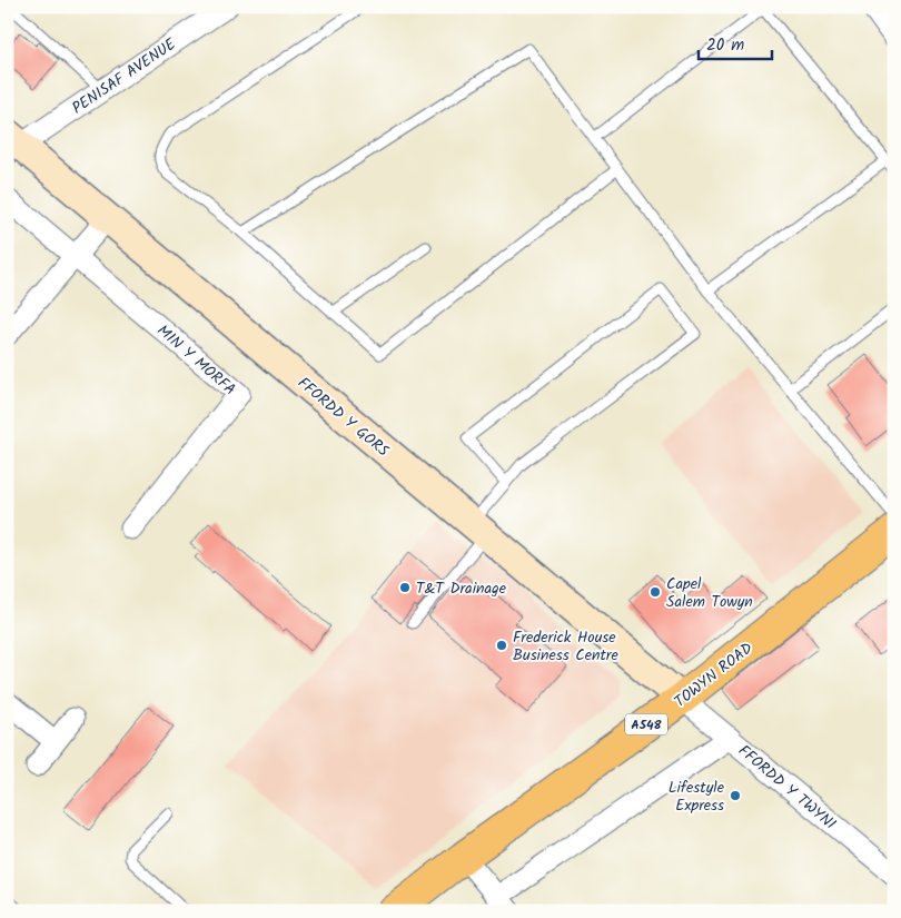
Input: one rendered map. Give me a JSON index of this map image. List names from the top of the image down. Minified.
{"streets":{"main road":["TOWYN ROAD","A548"],"street":["PENISAF AVENUE","MIN Y MORFA","FFORDD Y GORS","FFORDD Y TWYNI"]},"crossings":[["PENISAF AVENUE","FFORDD Y GORS"],["FFORDD Y GORS","TOWYN ROAD"],["FFORDD Y GORS","FFORDD Y TWYNI"],["TOWYN ROAD","FFORDD Y TWYNI"]],"places":["T&T Drainage","Capel Salem Towyn","Frederick House Business Centre","Lifestyle Express"],"scale_bar":"20 m"}
